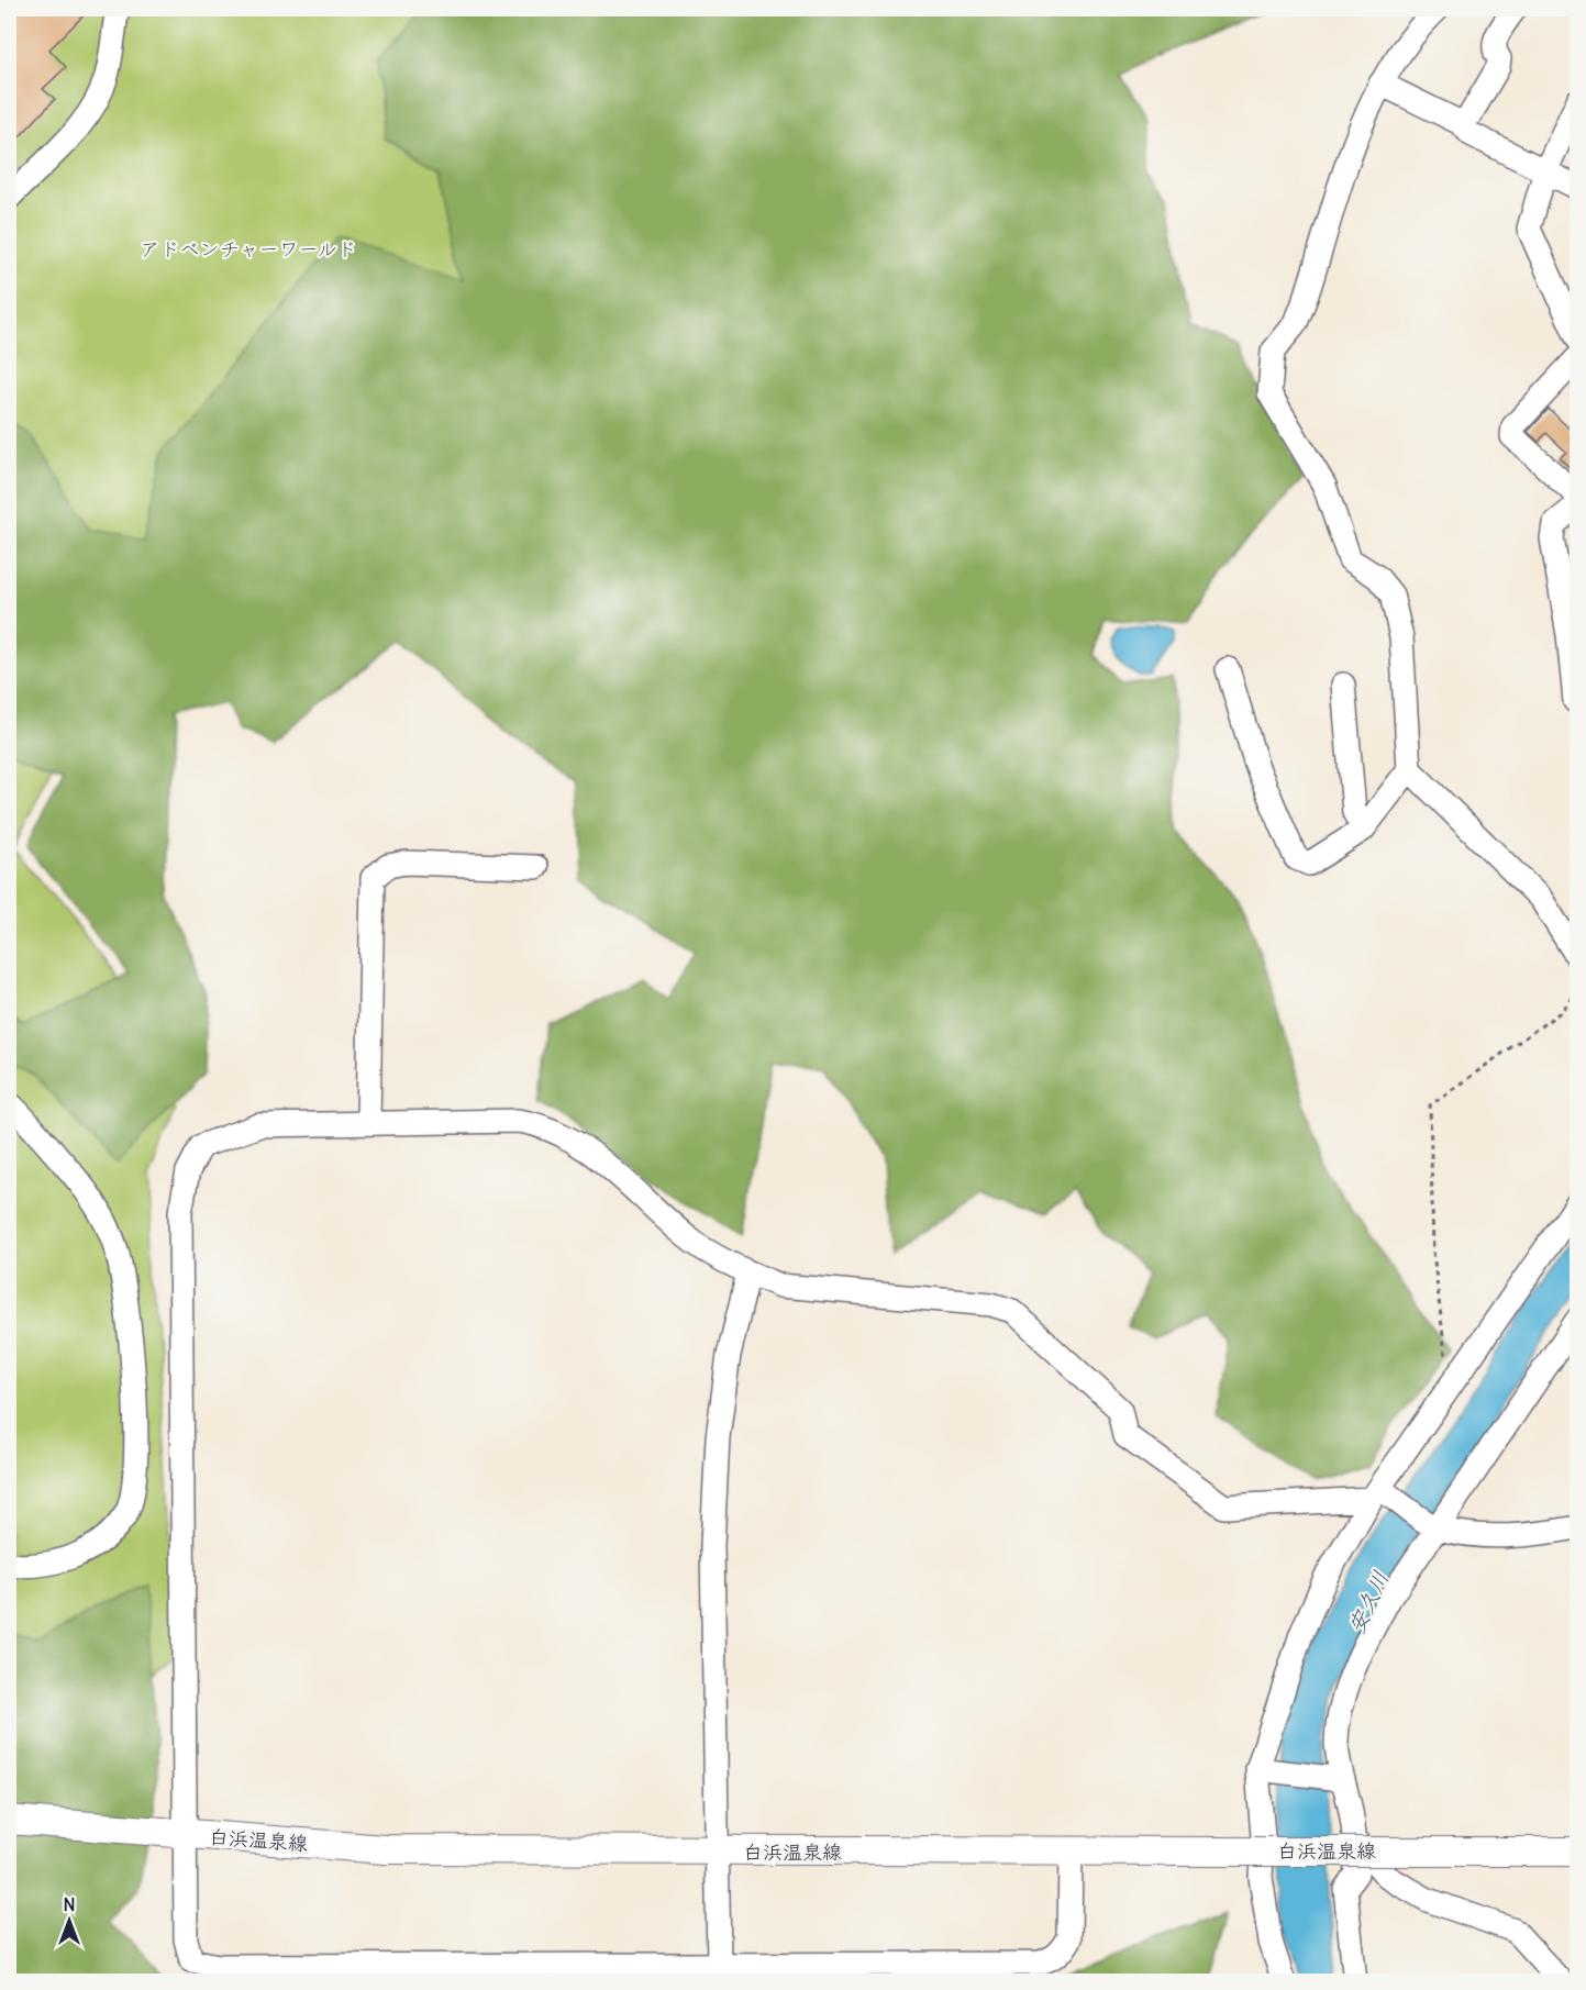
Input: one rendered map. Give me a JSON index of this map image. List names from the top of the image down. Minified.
{"streets":{"main road":["白浜温泉線"]},"water":["安久川"],"parks":["アドベンチャーワールド"],"north":"top"}
